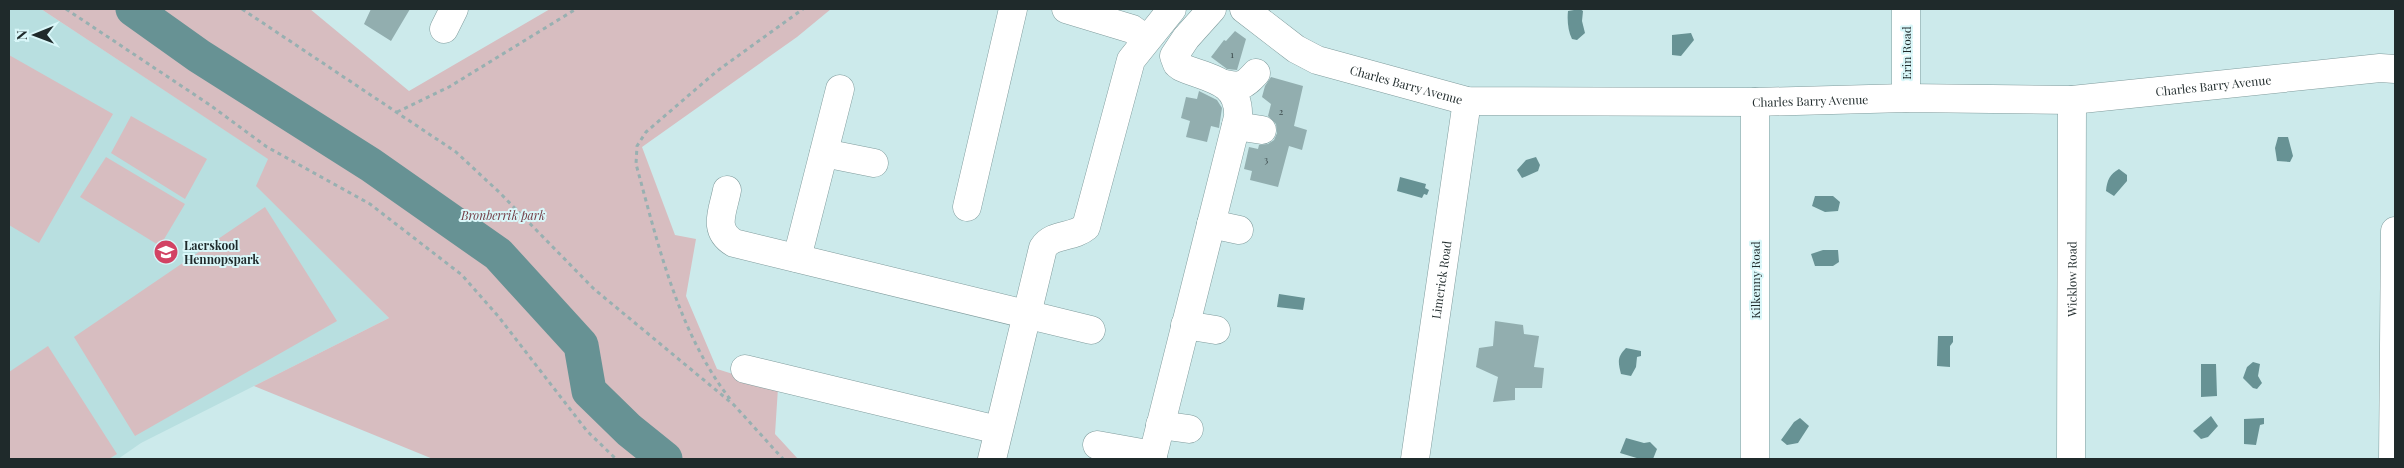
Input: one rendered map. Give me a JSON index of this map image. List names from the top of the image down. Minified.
{"streets":{"street":["Erin Road","Charles Barry Avenue","Wicklow Road","Limerick Road","Kilkenny Road"]},"crossings":[["Erin Road","Charles Barry Avenue"],["Charles Barry Avenue","Wicklow Road"],["Charles Barry Avenue","Limerick Road"],["Charles Barry Avenue","Kilkenny Road"]],"parks":["Bronberrik park"],"places":{"school or university":["Laerskool Hennopspark"]},"house_numbers":["1","2","3"],"north":"left"}
